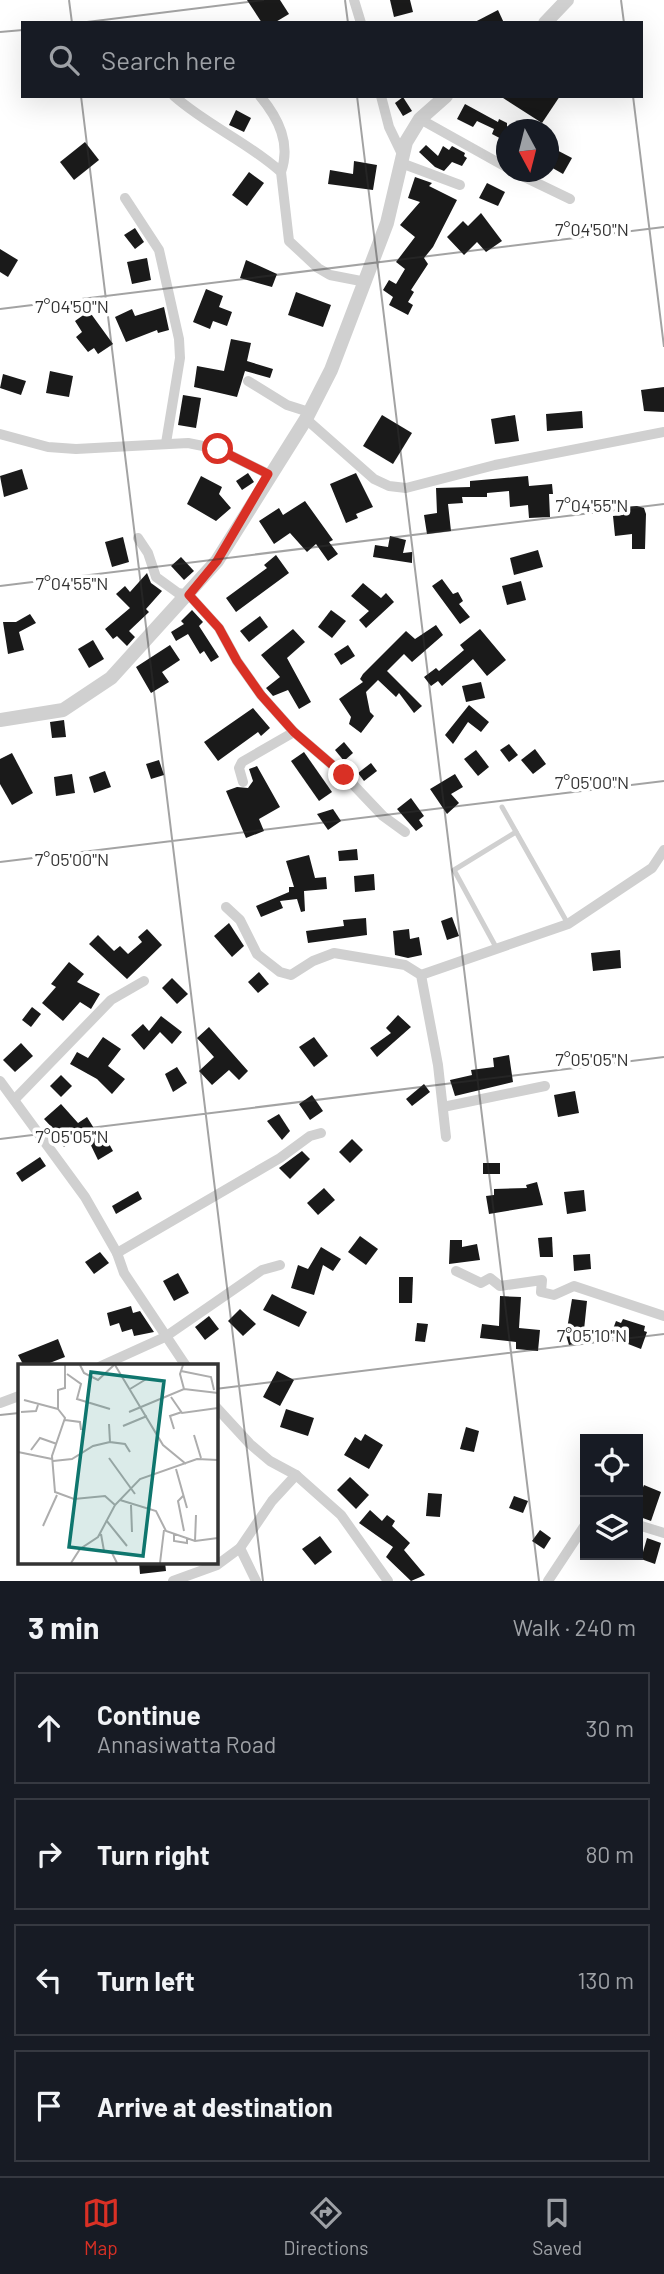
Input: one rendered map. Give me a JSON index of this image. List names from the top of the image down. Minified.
{"north":"bottom","page":{"search":"Search here","heading":["3 min","Walk · 240 m"],"list":[["Continue","Annasiwatta Road","30 m"],["Turn right","80 m"],["Turn left","130 m"],"Arrive at destination"],"nav":["Map","Directions","Saved"]},"coordinates":["7°04'50\"N","7°04'55\"N","7°05'00\"N","7°05'05\"N","7°05'10\"N"]}
